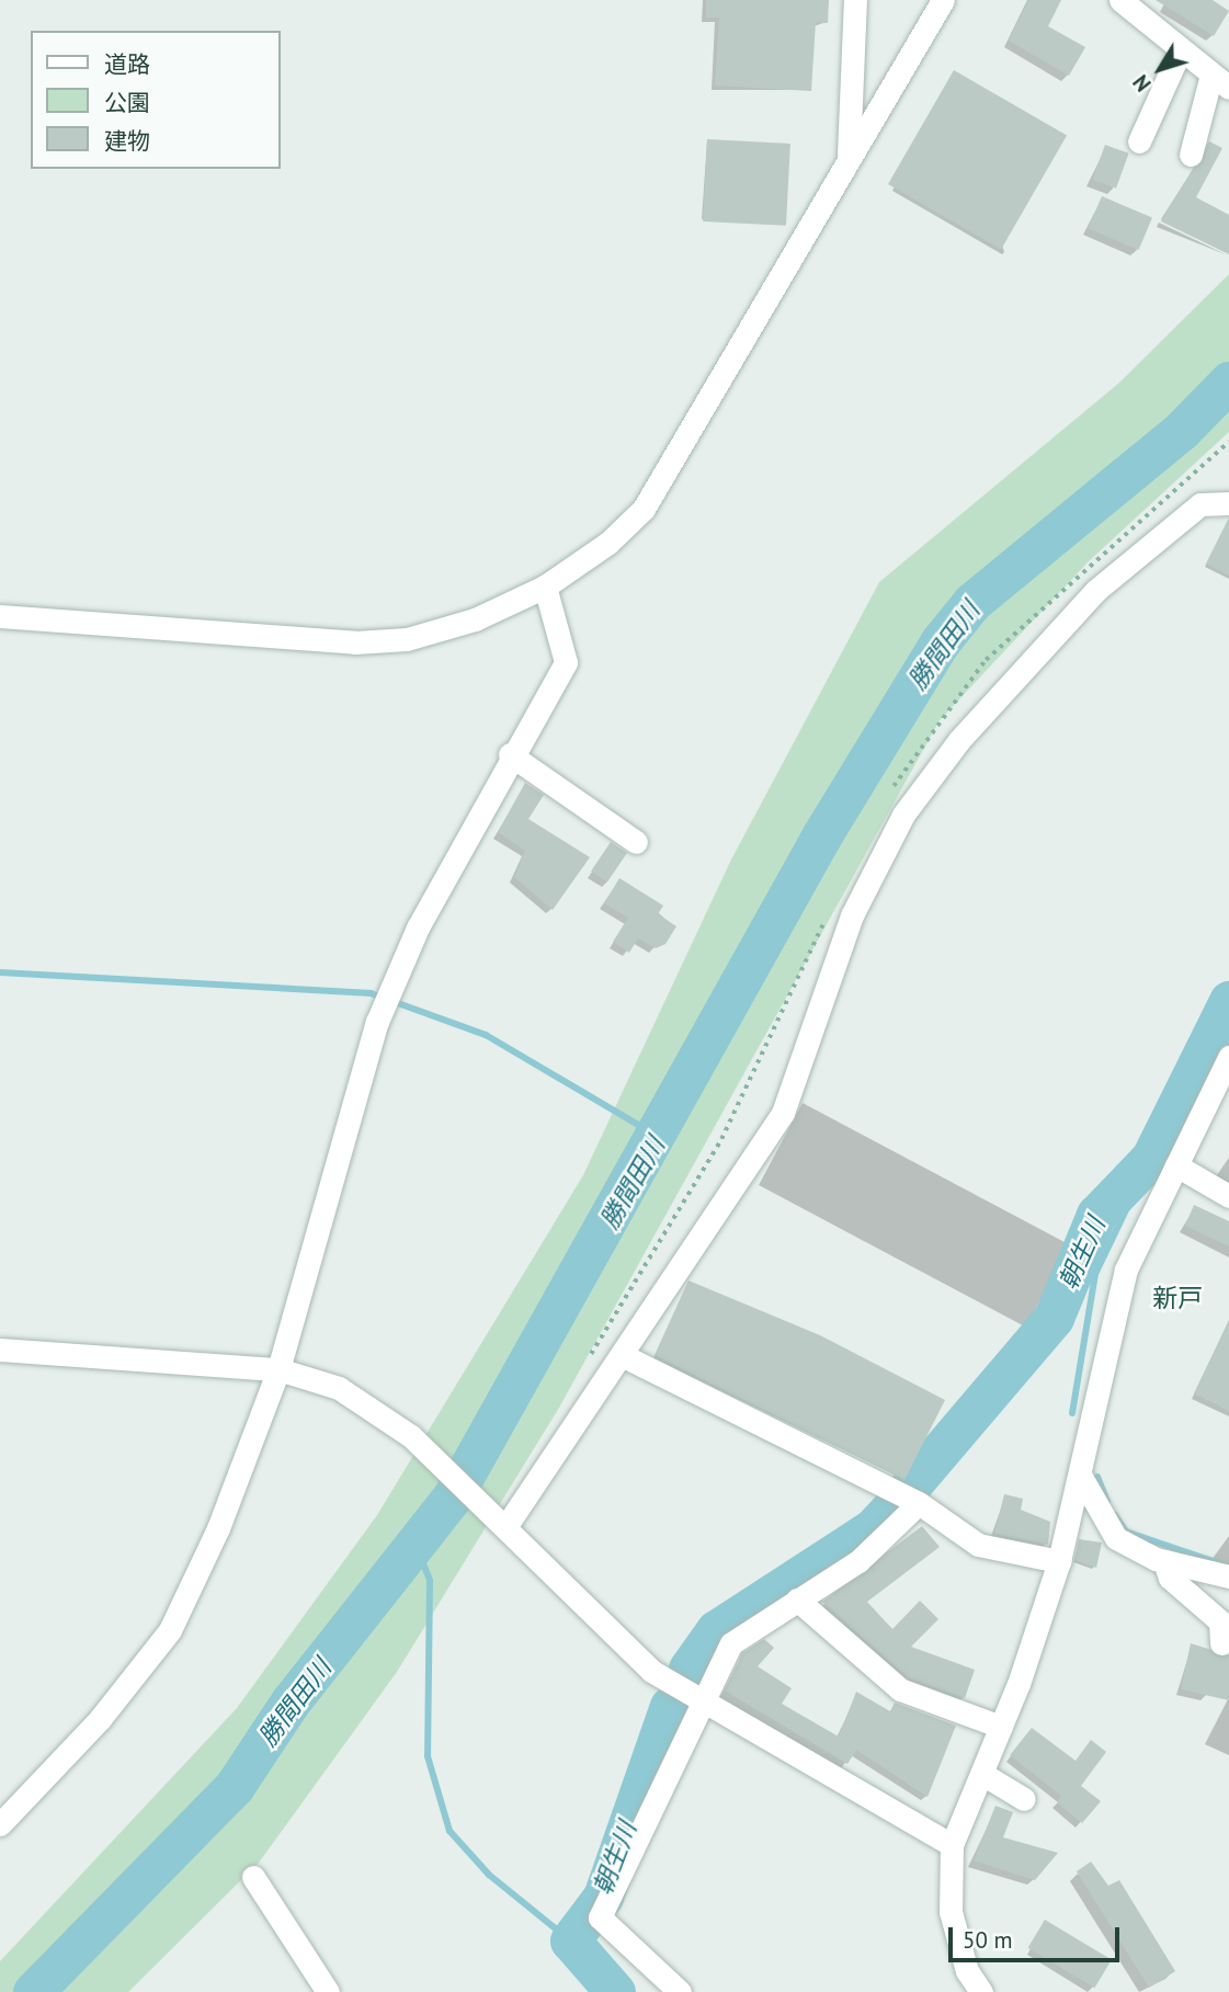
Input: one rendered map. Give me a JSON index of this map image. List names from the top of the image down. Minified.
{"districts":["新戸"],"water":["勝間田川","朝生川"],"legend":["道路","公園","建物"],"scale_bar":"50 m","north":"bottom left"}
